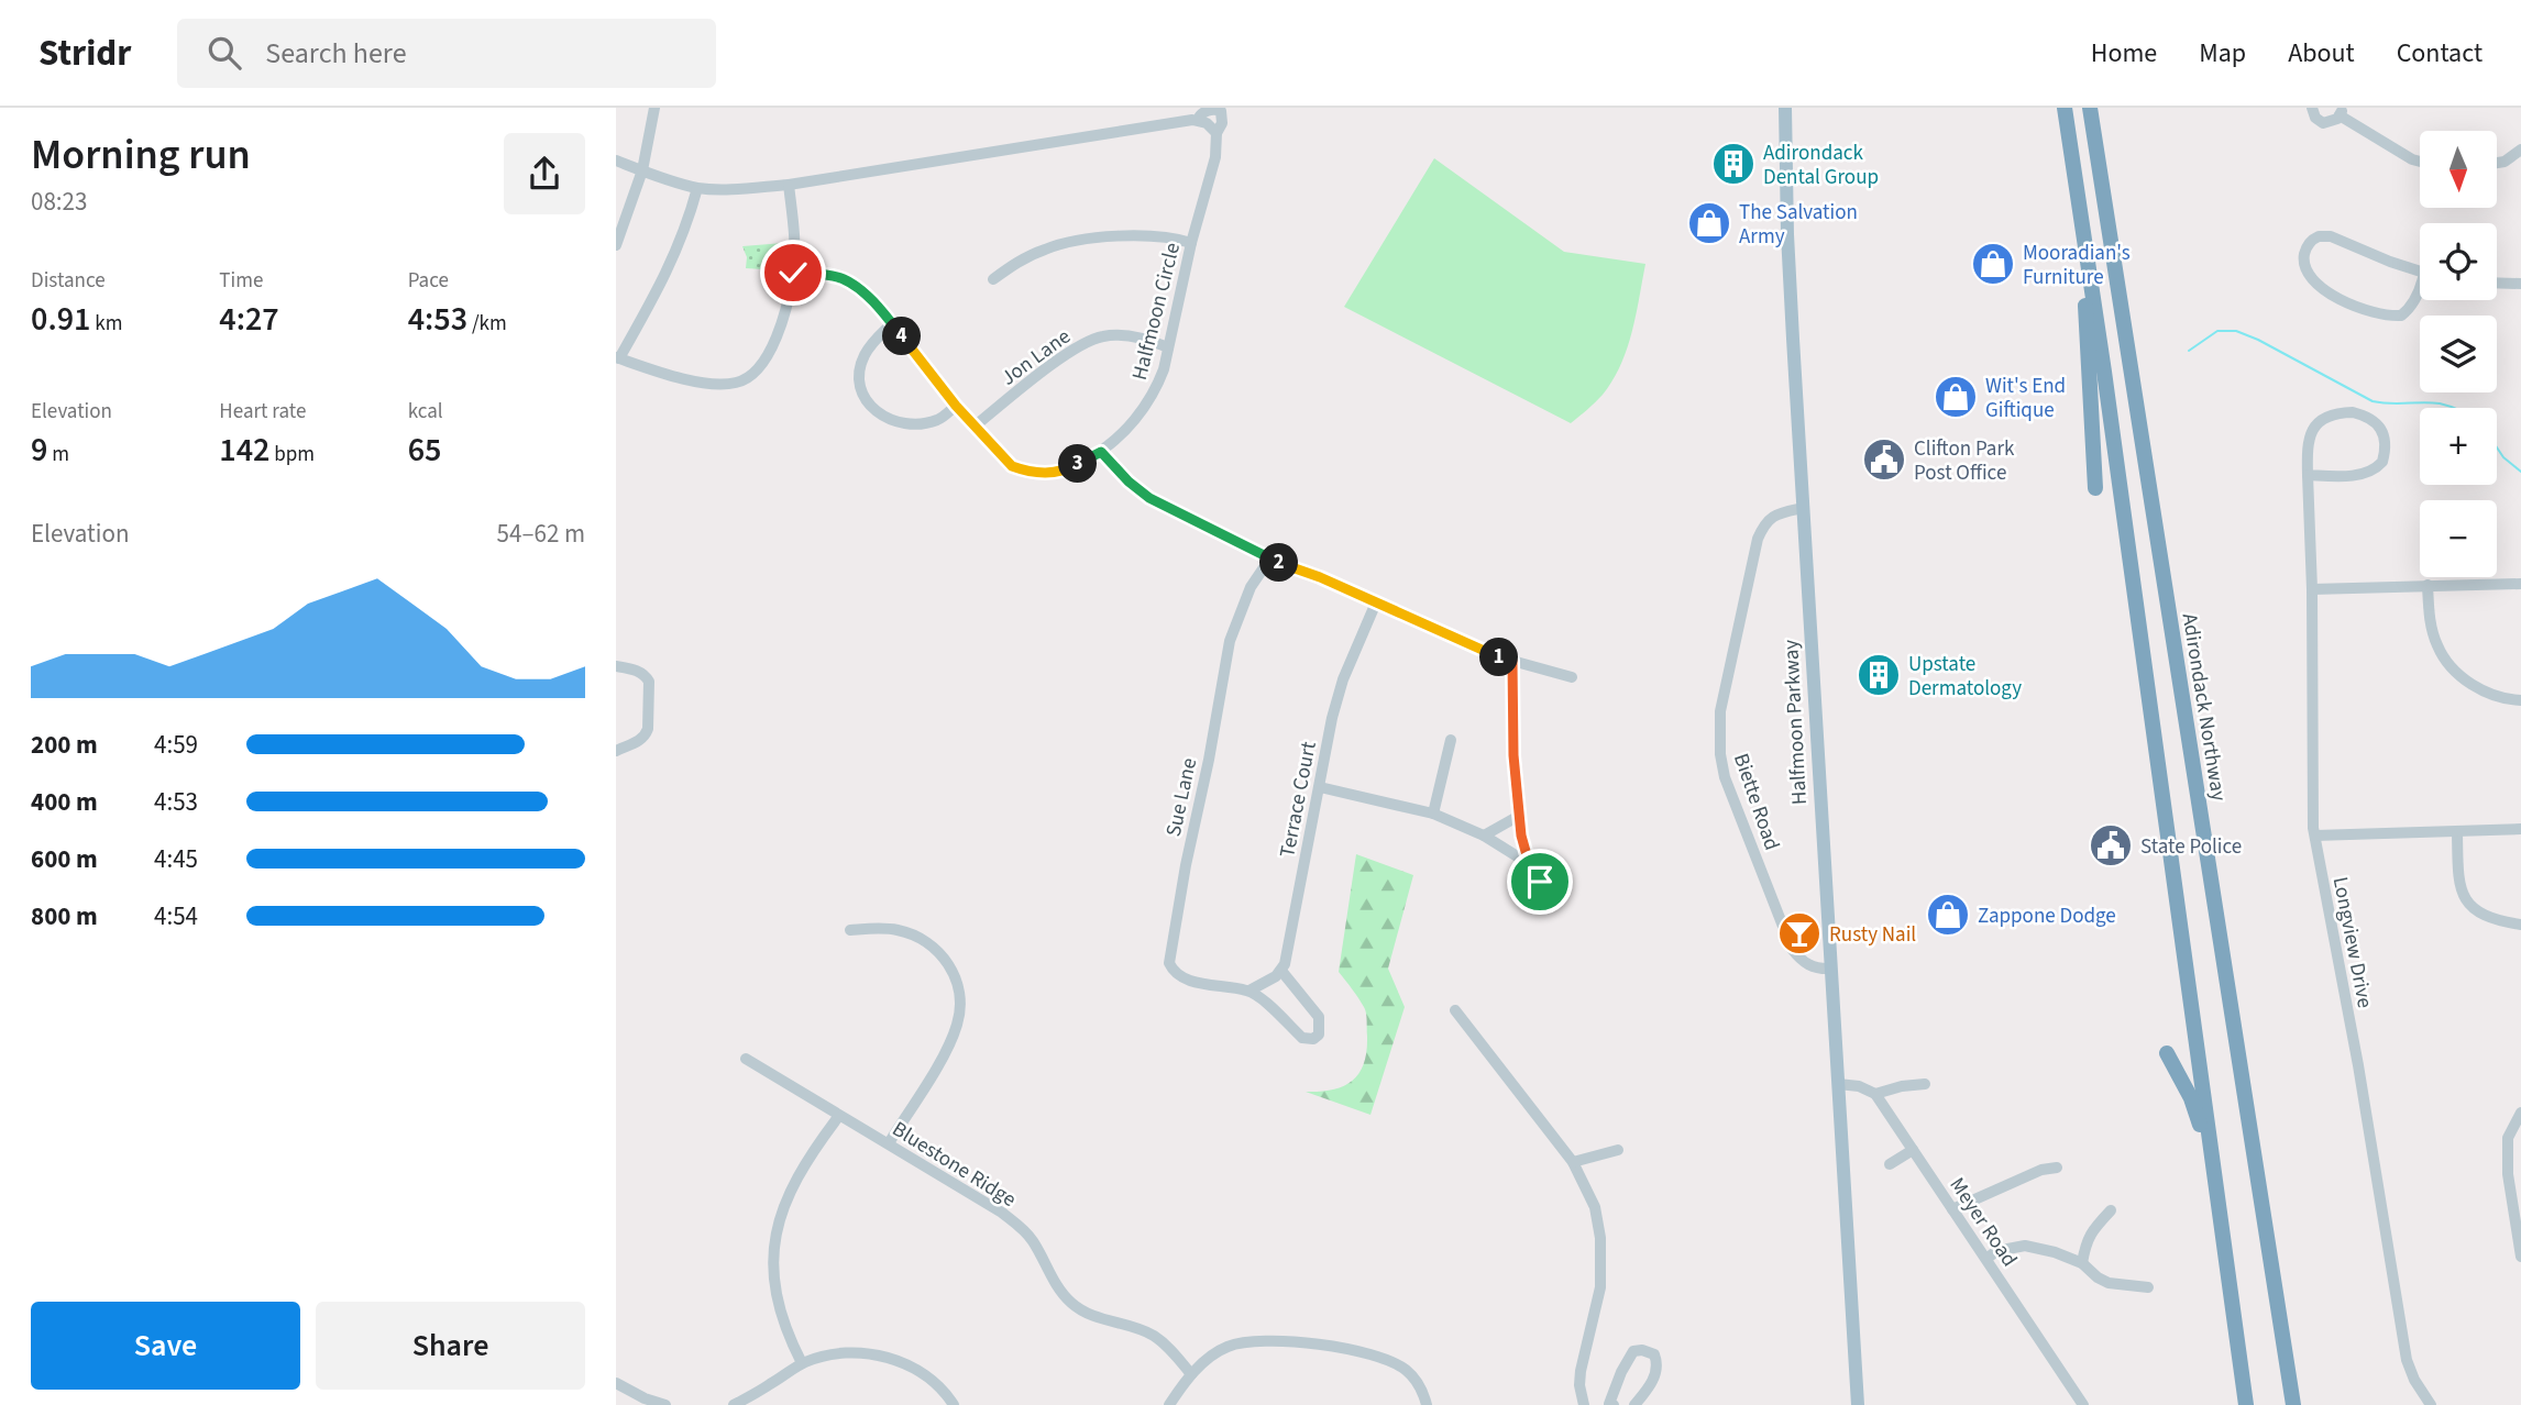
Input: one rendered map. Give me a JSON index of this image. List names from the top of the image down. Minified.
{"streets":{"highway":["Adirondack Northway"],"main road":["Halfmoon Parkway"],"street":["Halfmoon Circle","Jon Lane","Sue Lane","Terrace Court","Biette Road","Longview Drive","Bluestone Ridge","Meyer Road"]},"crossings":[["Halfmoon Circle","Jon Lane"],["Halfmoon Parkway","Biette Road"]],"places":{"building":["Adirondack Dental Group","Upstate Dermatology"],"shop":["The Salvation Army","Mooradian's Furniture","Wit's End Giftique","Zappone Dodge"],"public building":["Clifton Park Post Office","State Police"],"bar":["Rusty Nail"]},"north":"bottom","page":{"header":"Stridr","search":"Search here","nav":["Home","Map","About","Contact"],"heading":["Morning run","08:23"],"map_buttons":["+","−"],"stats":[["Distance","0.91 km"],["Time","4:27"],["Pace","4:53 /km"],["Elevation","9 m"],["Heart rate","142 bpm"],["kcal","65"]],"pins":["4","3","2","1"],"chart":["Elevation","54–62 m"],"list":[{"name":"200 m","note":"4:59"},{"name":"400 m","note":"4:53"},{"name":"600 m","note":"4:45"},{"name":"800 m","note":"4:54"}],"buttons":["Save","Share"]}}
